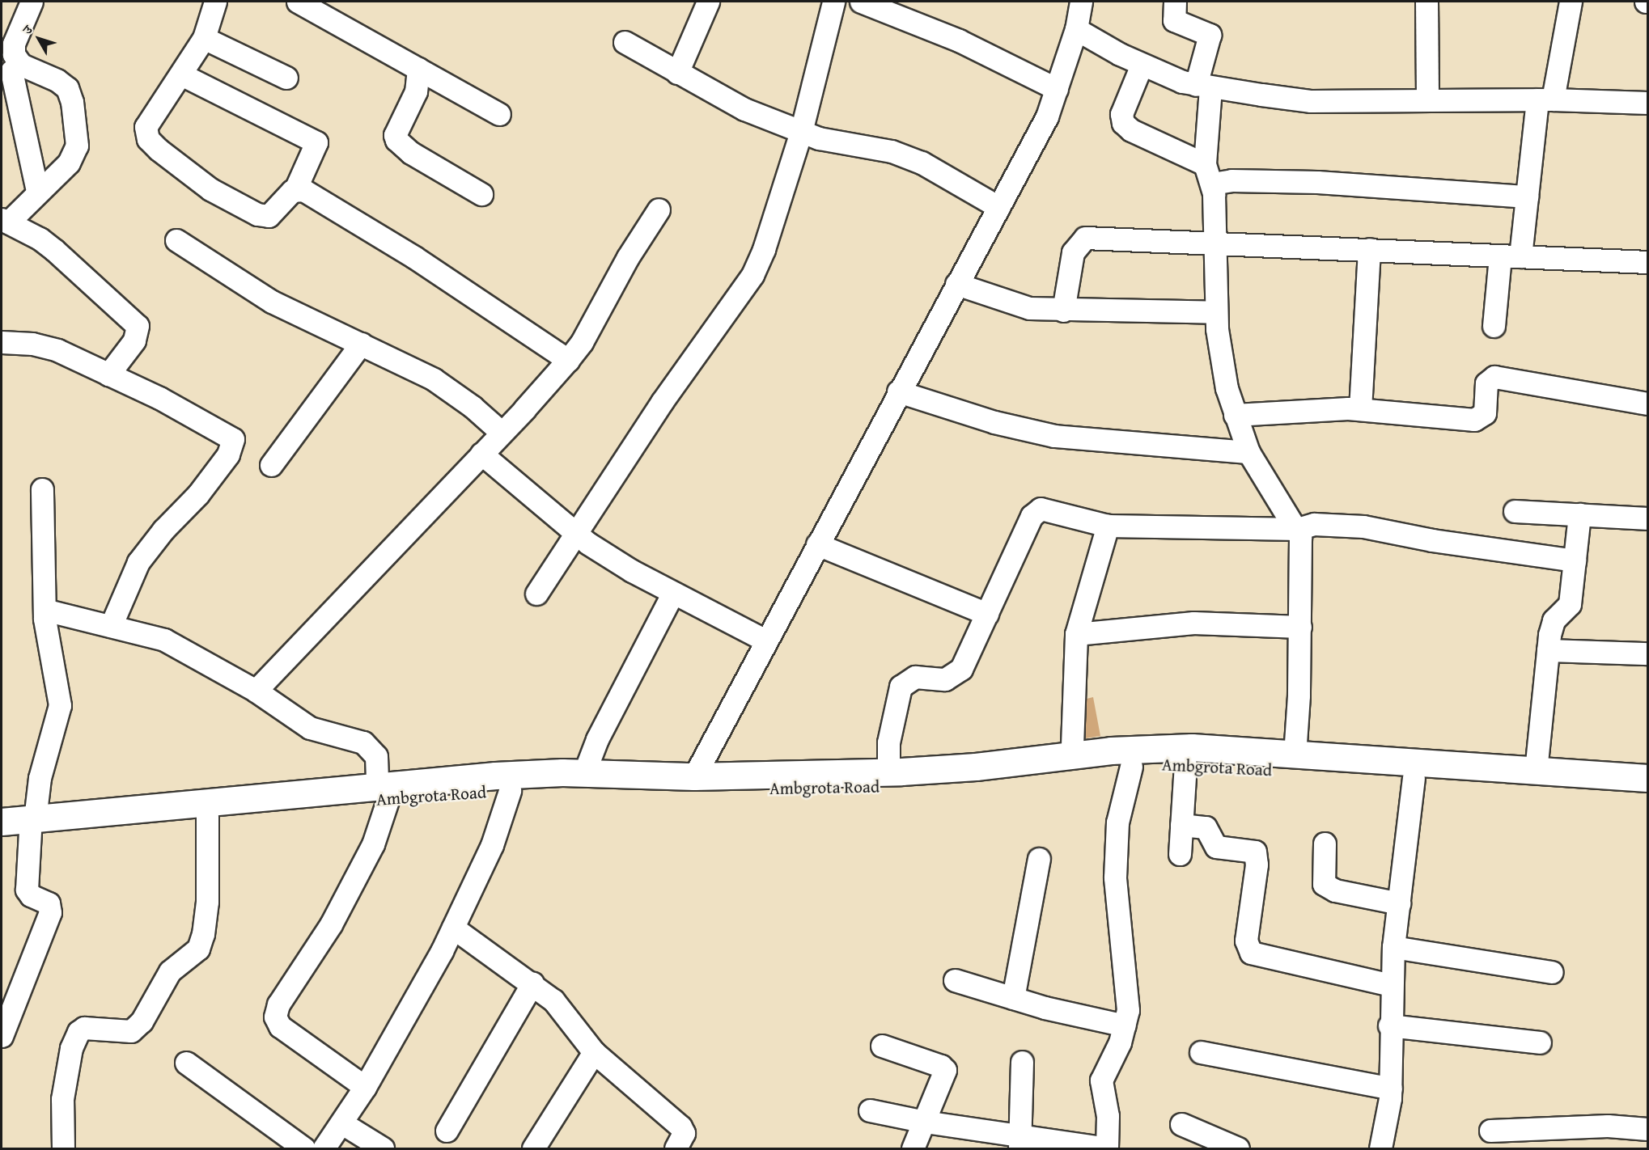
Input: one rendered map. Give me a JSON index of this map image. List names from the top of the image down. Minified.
{"streets":{"main road":["Ambgrota Road"]},"north":"top left"}
